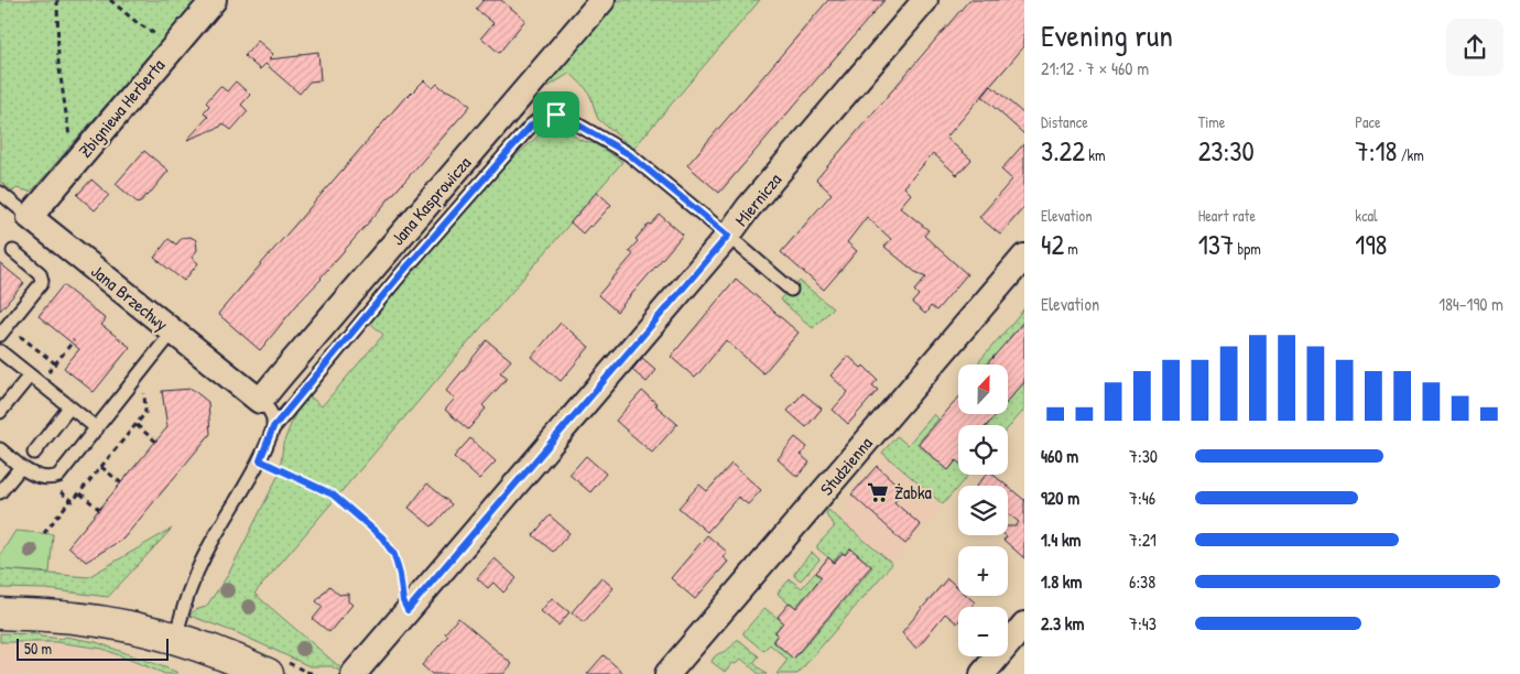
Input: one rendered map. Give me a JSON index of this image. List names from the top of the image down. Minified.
{"streets":{"street":["Zbigniewa Herberta","Miernicza","Jana Kasprowicza","Jana Brzechwy","Studzienna"]},"crossings":[["Zbigniewa Herberta","Jana Brzechwy"],["Jana Kasprowicza","Jana Brzechwy"]],"places":{"supermarket":["Żabka"]},"scale_bar":"50 m","north":"top","page":{"heading":["Evening run","21:12 · 7 × 460 m"],"stats":[["Distance","3.22 km"],["Time","23:30"],["Pace","7:18 /km"],["Elevation","42 m"],["Heart rate","137 bpm"],["kcal","198"]],"chart":["Elevation","184–190 m"],"map_buttons":["+","−"],"list":[{"name":"460 m","note":"7:30"},{"name":"920 m","note":"7:46"},{"name":"1.4 km","note":"7:21"},{"name":"1.8 km","note":"6:38"},{"name":"2.3 km","note":"7:43"}],"scale":"50 m"}}
